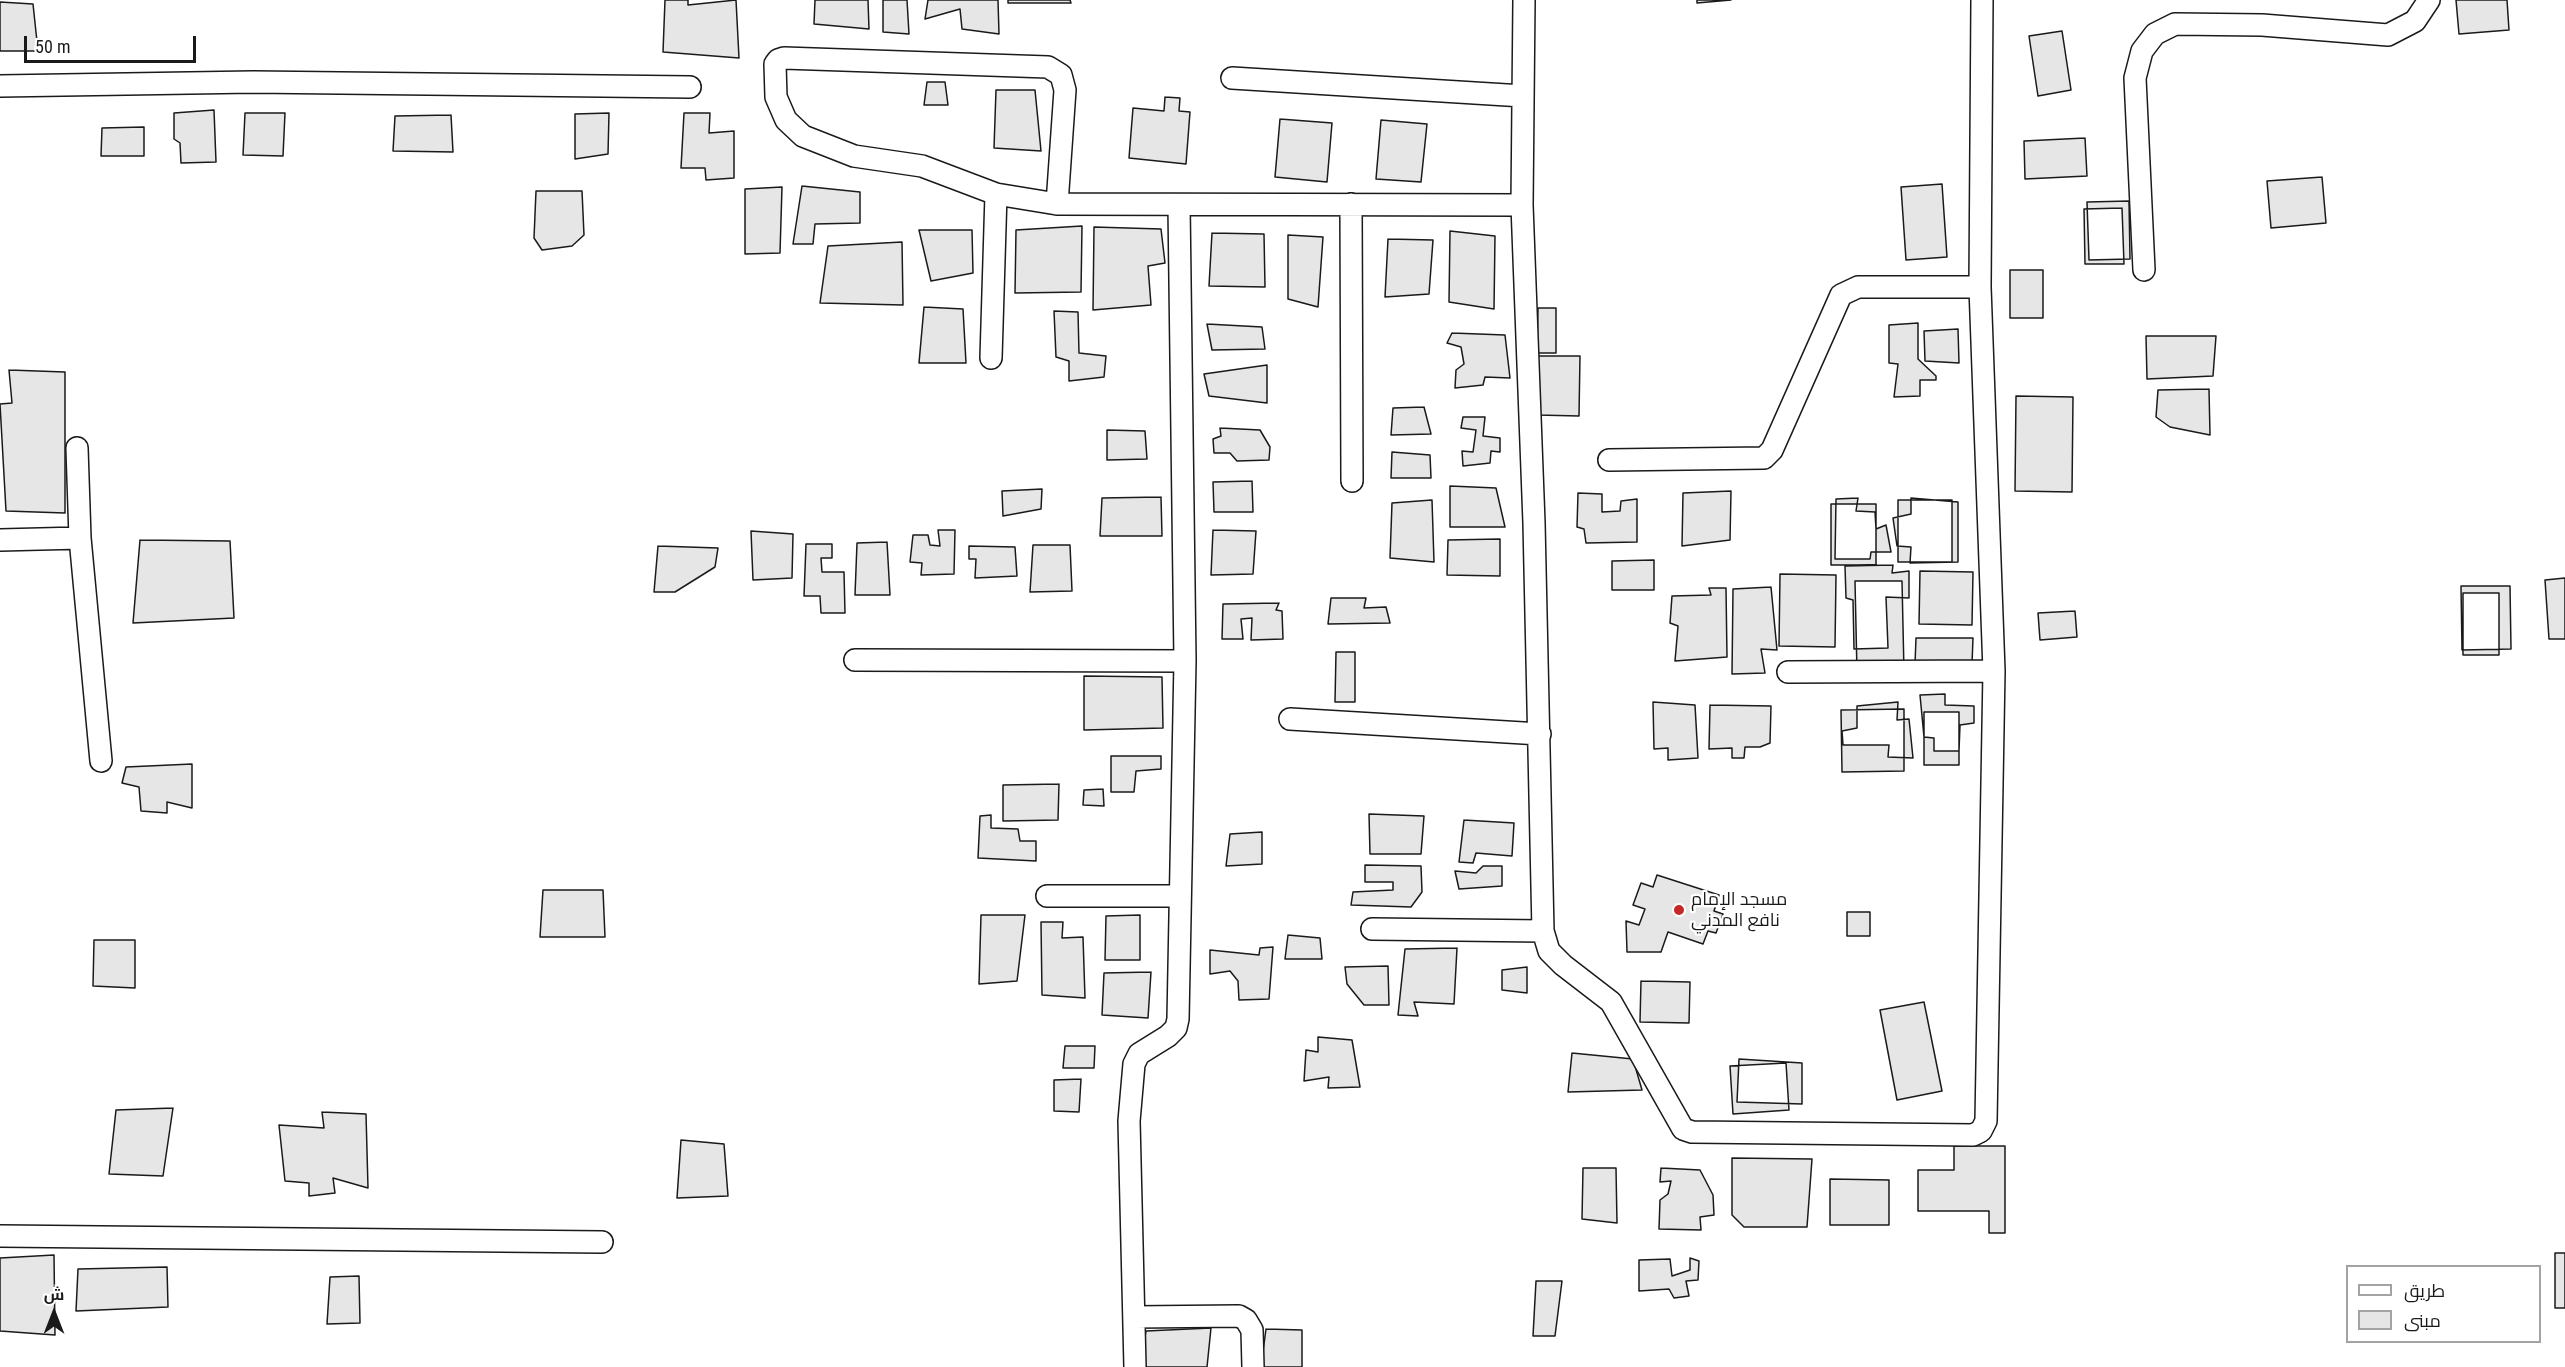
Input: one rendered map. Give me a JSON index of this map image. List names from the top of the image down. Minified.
{"places":["مسجد الإمام نافع المدني"],"legend":["طريق","مبنى"],"scale_bar":"50 m","north":"top"}
